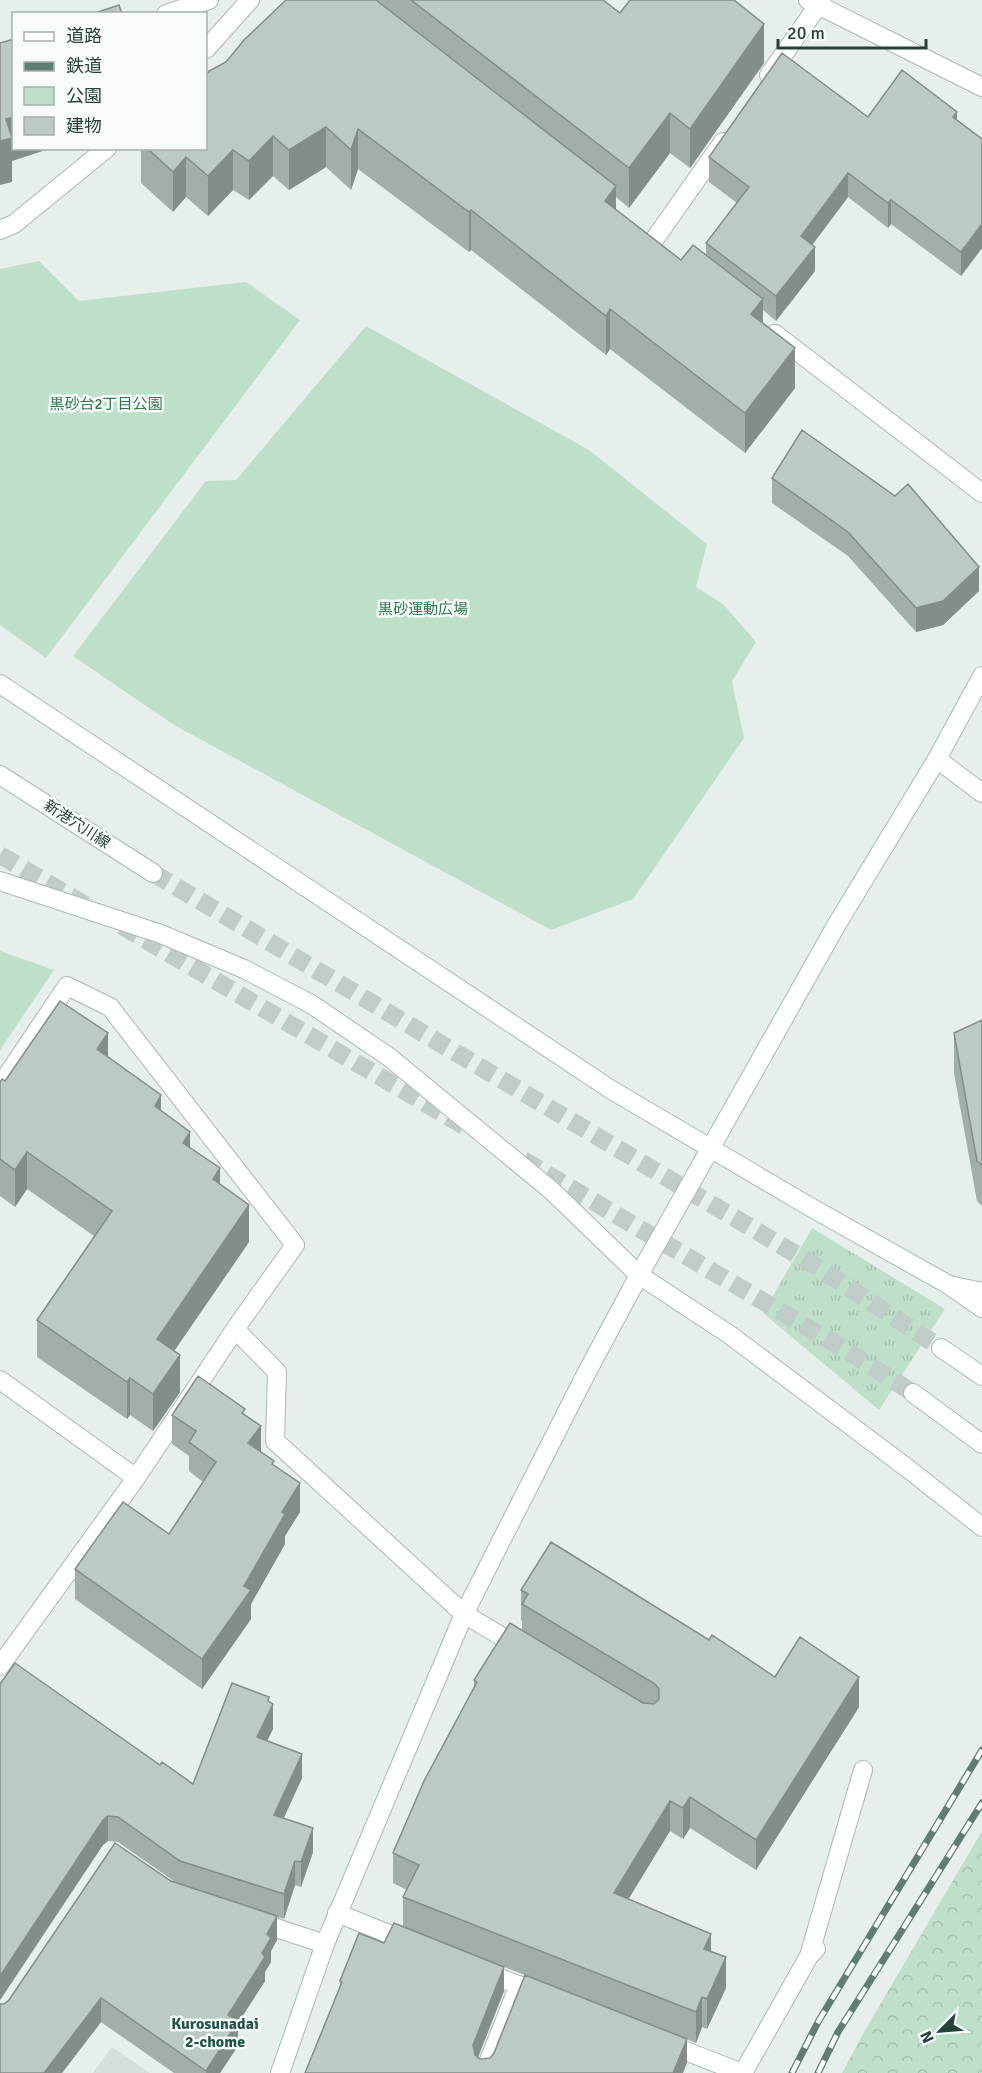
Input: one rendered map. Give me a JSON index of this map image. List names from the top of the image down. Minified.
{"streets":{"street":["新港穴川線"]},"districts":["Kurosunadai 2-chome"],"parks":["黒砂台2丁目公園","黒砂運動広場"],"legend":["道路","鉄道","公園","建物"],"scale_bar":"20 m","north":"bottom left"}
